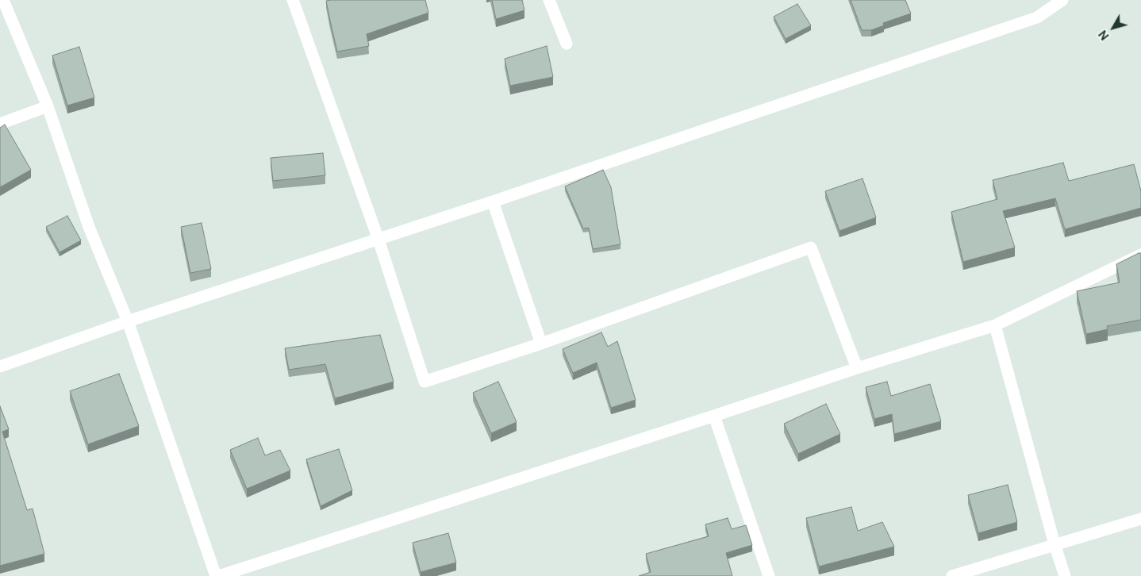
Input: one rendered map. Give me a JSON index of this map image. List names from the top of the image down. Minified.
{"north":"bottom left"}
